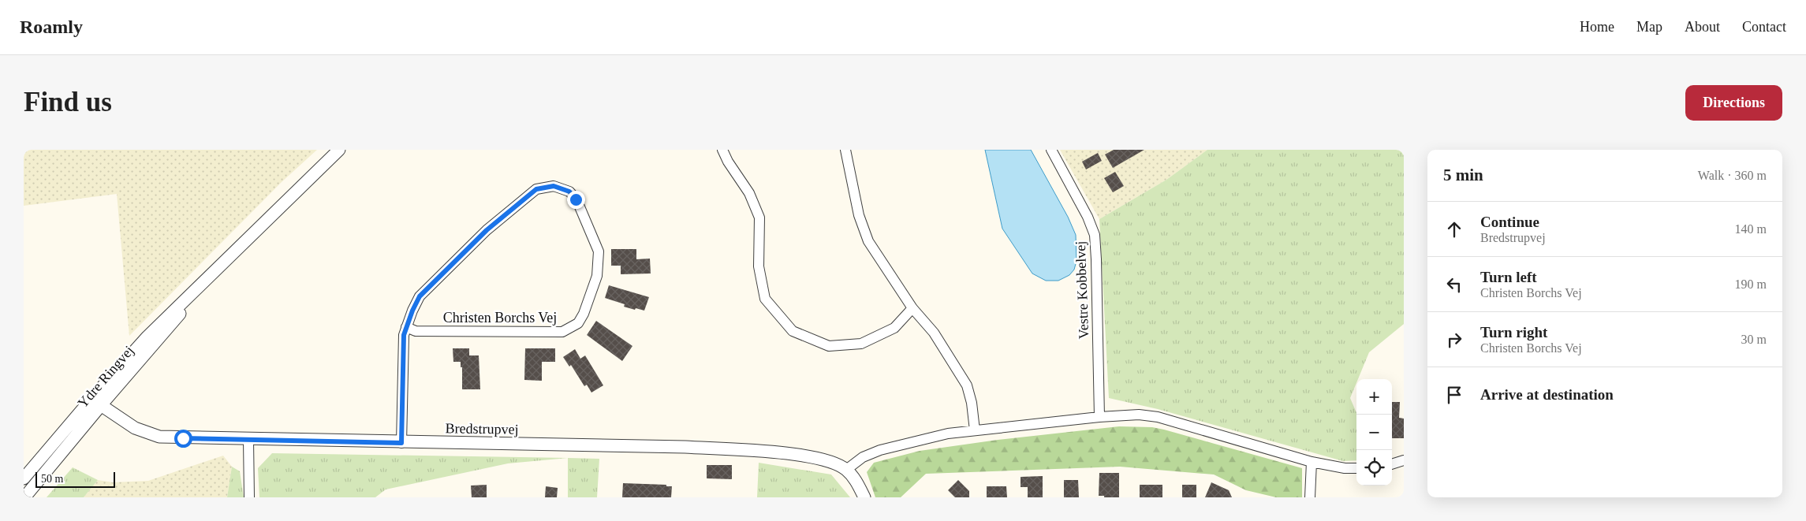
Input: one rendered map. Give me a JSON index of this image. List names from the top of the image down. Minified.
{"streets":{"street":["Vestre Kobbelvej","Christen Borchs Vej","Ydre Ringvej","Bredstrupvej"]},"crossings":[["Christen Borchs Vej","Bredstrupvej"],["Ydre Ringvej","Bredstrupvej"]],"scale_bar":"50 m","page":{"header":"Roamly","nav":["Home","Map","About","Contact"],"buttons":"Directions","title":"Find us","heading":["5 min","Walk · 360 m"],"list":[["Continue","Bredstrupvej","140 m"],["Turn left","Christen Borchs Vej","190 m"],["Turn right","Christen Borchs Vej","30 m"],"Arrive at destination"],"map_buttons":["+","−"],"scale":"50 m"}}
